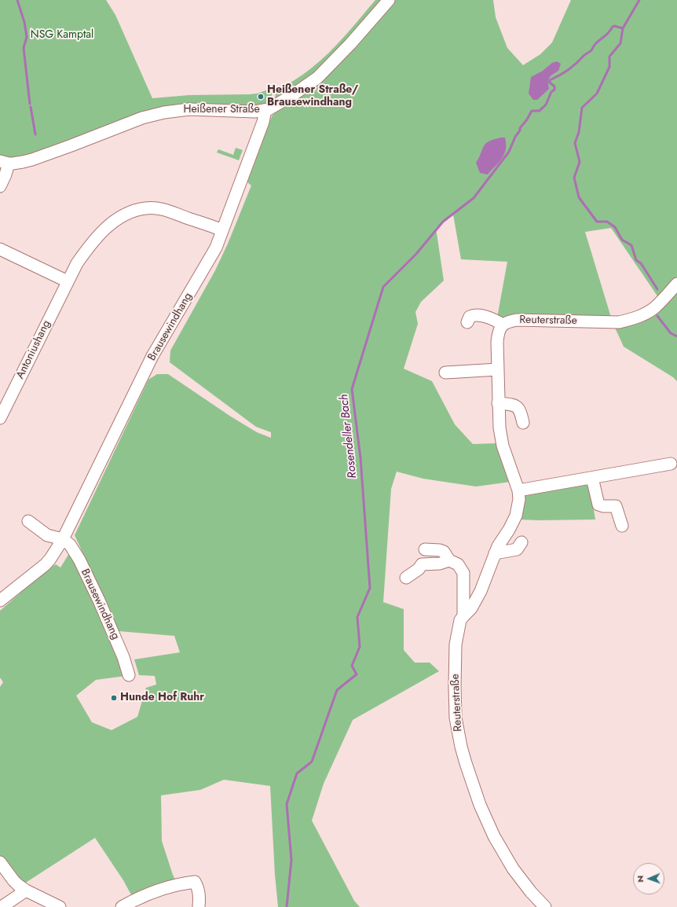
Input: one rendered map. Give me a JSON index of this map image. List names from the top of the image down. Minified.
{"streets":{"street":["Heißener Straße","Reuterstraße","Brausewindhang","Antoniushang"]},"crossings":[["Heißener Straße","Brausewindhang"],["Brausewindhang","Antoniushang"]],"water":["Rosendeller Bach"],"parks":["NSG Kamptal"],"places":["Heißener Straße/ Brausewindhang","Hunde Hof Ruhr"],"north":"left"}
